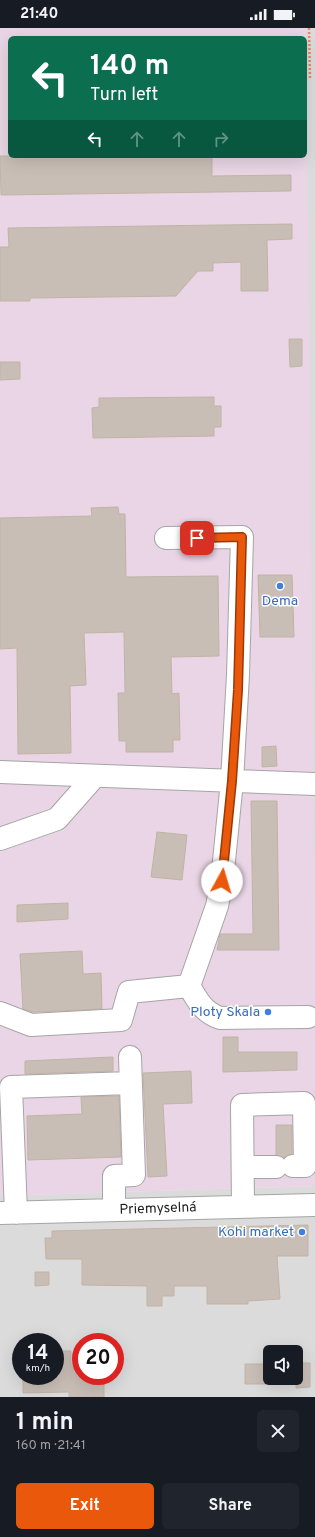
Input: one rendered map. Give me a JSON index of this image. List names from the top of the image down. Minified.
{"streets":{"street":["Priemyselná"]},"places":["Dema","Ploty Skala","Kohi market"],"page":{"status":"21:40","turn":["140 m","Turn left"],"speed":"14 km/h","limit":"20","heading":["1 min","160 m · 21:41"],"buttons":["Exit","Share"]}}
